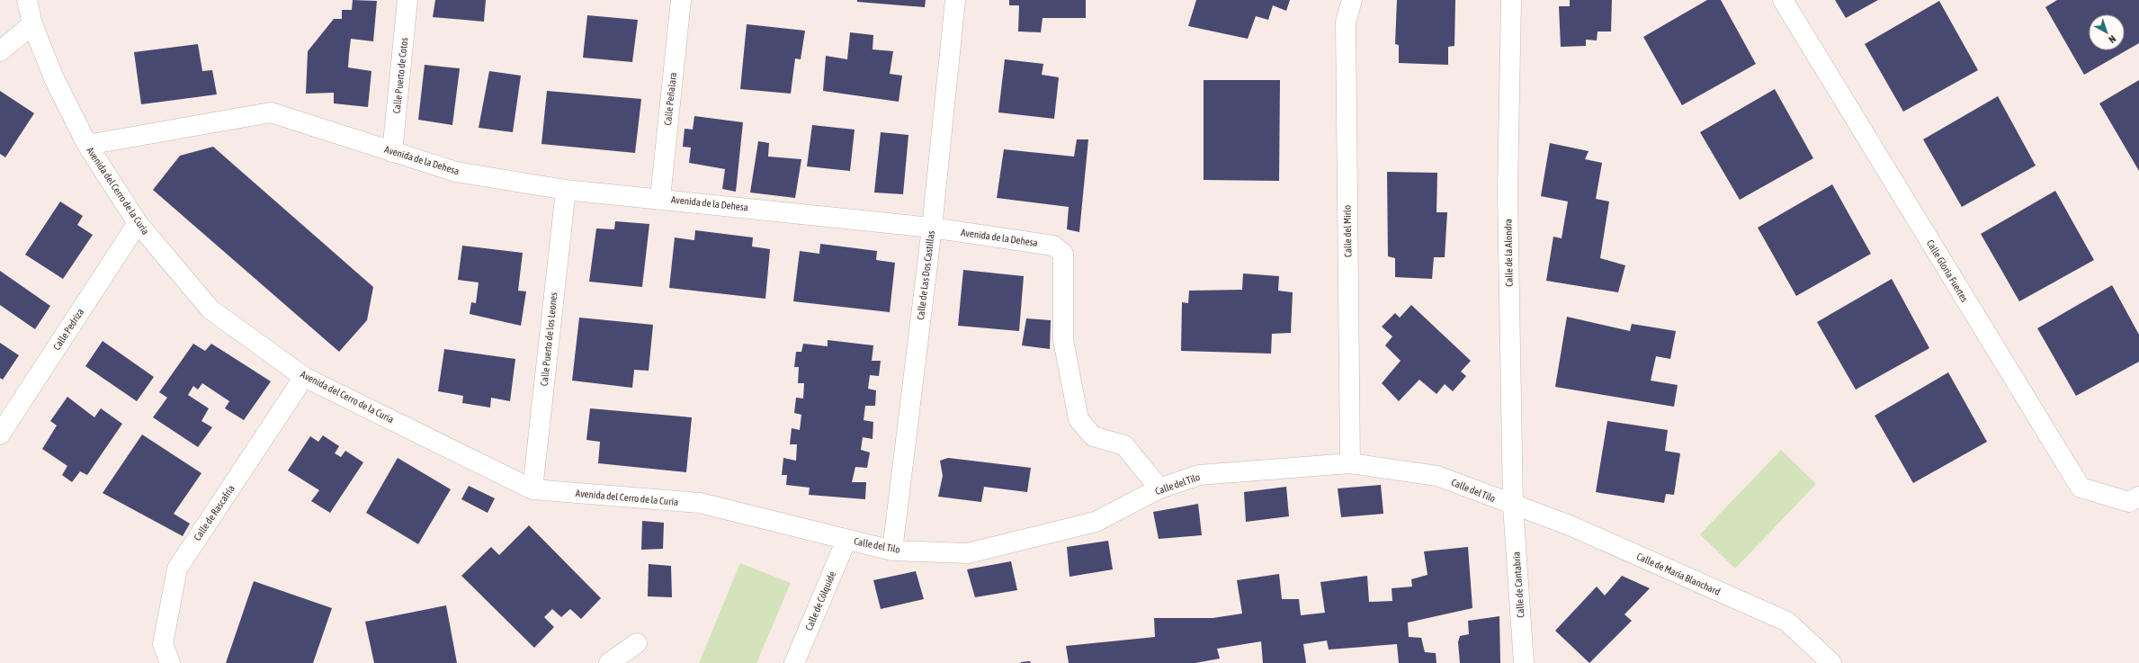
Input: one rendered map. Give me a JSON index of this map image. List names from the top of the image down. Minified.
{"streets":{"street":["Calle Puerto de Cotos","Calle Peñalara","Avenida de la Dehesa","Avenida del Cerro de la Curia","Calle del Mirlo","Calle de la Alondra","Calle Gloria Fuertes","Calle de Las Dos Castillas","Calle Pedriza","Calle Puerto de los Leones","Calle del Tilo","Calle de Rascafría","Calle de María Blanchard","Calle de Cantabria","Calle de Cólquide"]},"crossings":[["Calle Puerto de Cotos","Avenida de la Dehesa"],["Calle Peñalara","Avenida de la Dehesa"],["Avenida de la Dehesa","Avenida del Cerro de la Curia"],["Avenida de la Dehesa","Calle de Las Dos Castillas"],["Avenida de la Dehesa","Calle Puerto de los Leones"],["Avenida de la Dehesa","Calle del Tilo"],["Avenida del Cerro de la Curia","Calle Pedriza"],["Avenida del Cerro de la Curia","Calle Puerto de los Leones"],["Avenida del Cerro de la Curia","Calle del Tilo"],["Avenida del Cerro de la Curia","Calle de Rascafría"],["Avenida del Cerro de la Curia","Calle de Cólquide"],["Calle del Mirlo","Calle del Tilo"],["Calle de la Alondra","Calle del Tilo"],["Calle de la Alondra","Calle de María Blanchard"],["Calle de la Alondra","Calle de Cantabria"],["Calle de Las Dos Castillas","Calle del Tilo"],["Calle del Tilo","Calle de María Blanchard"],["Calle del Tilo","Calle de Cantabria"],["Calle del Tilo","Calle de Cólquide"],["Calle de María Blanchard","Calle de Cantabria"]],"north":"bottom right"}
